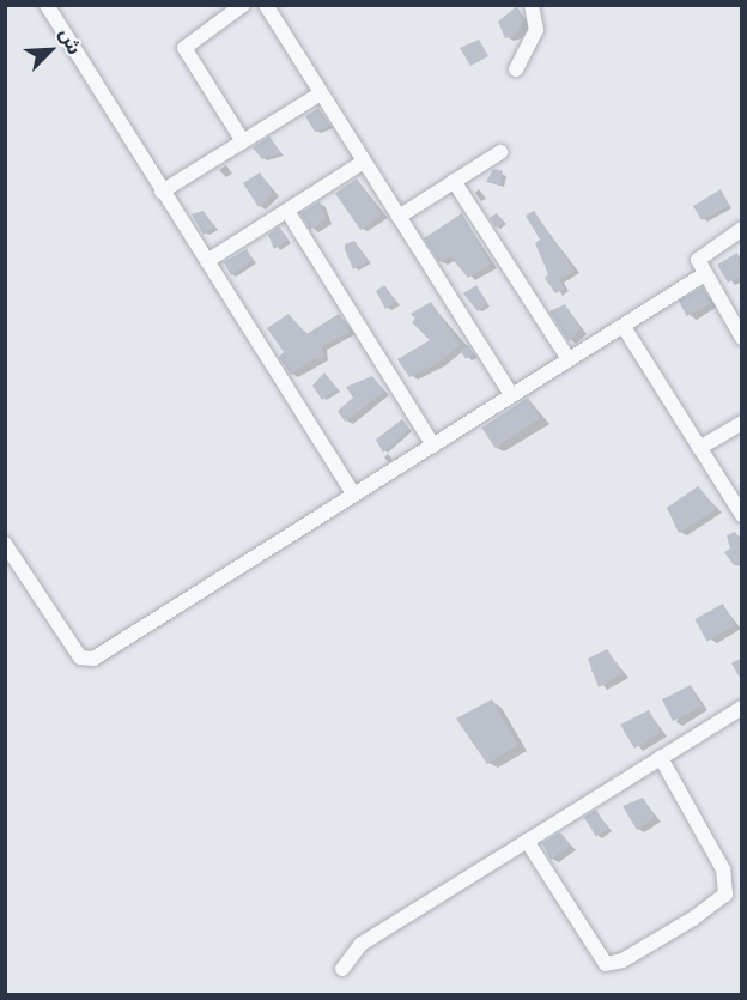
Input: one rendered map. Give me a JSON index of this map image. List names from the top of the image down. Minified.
{"north":"top right"}
